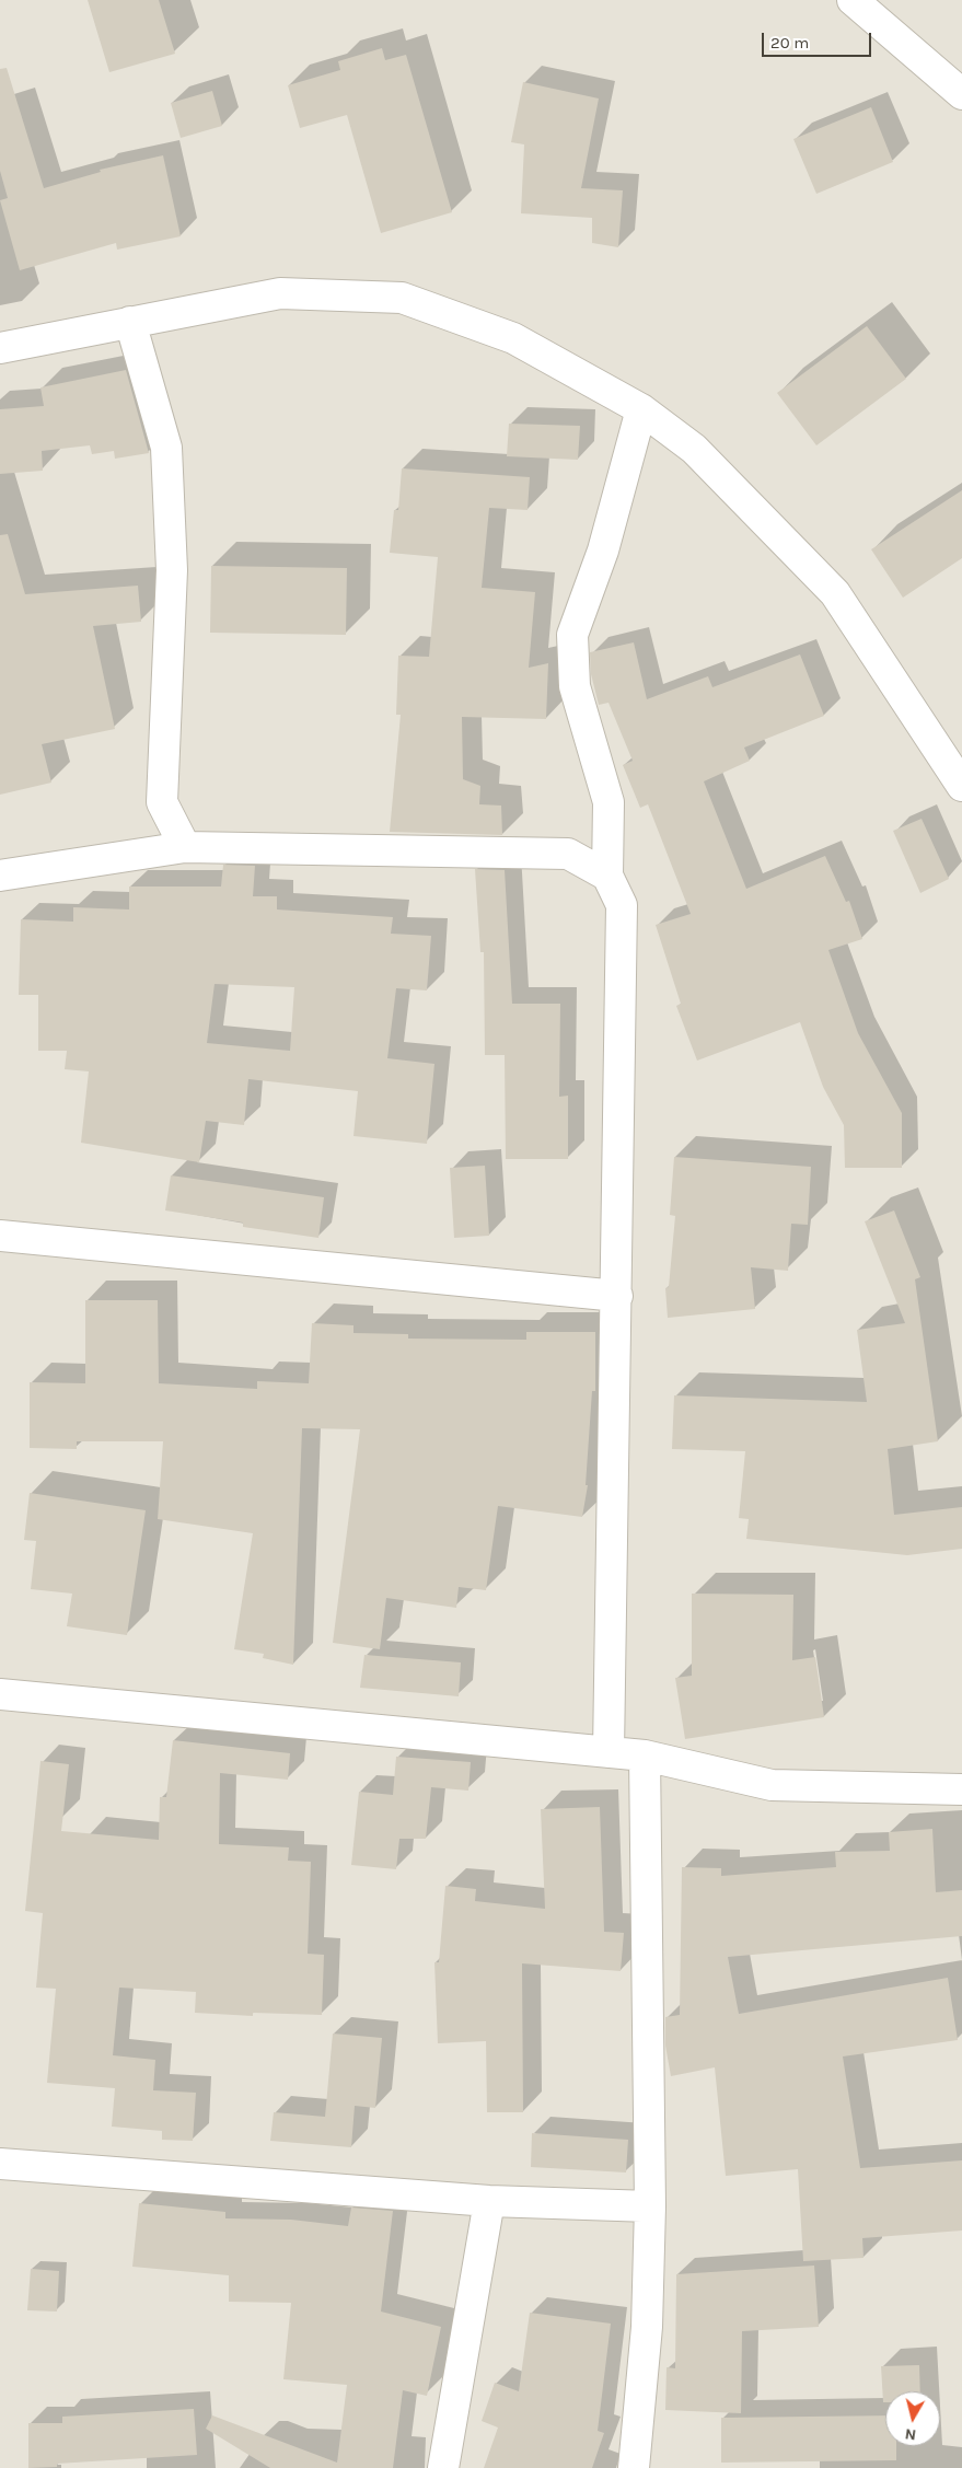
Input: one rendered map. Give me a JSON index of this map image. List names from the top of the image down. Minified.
{"scale_bar":"20 m","north":"bottom"}
